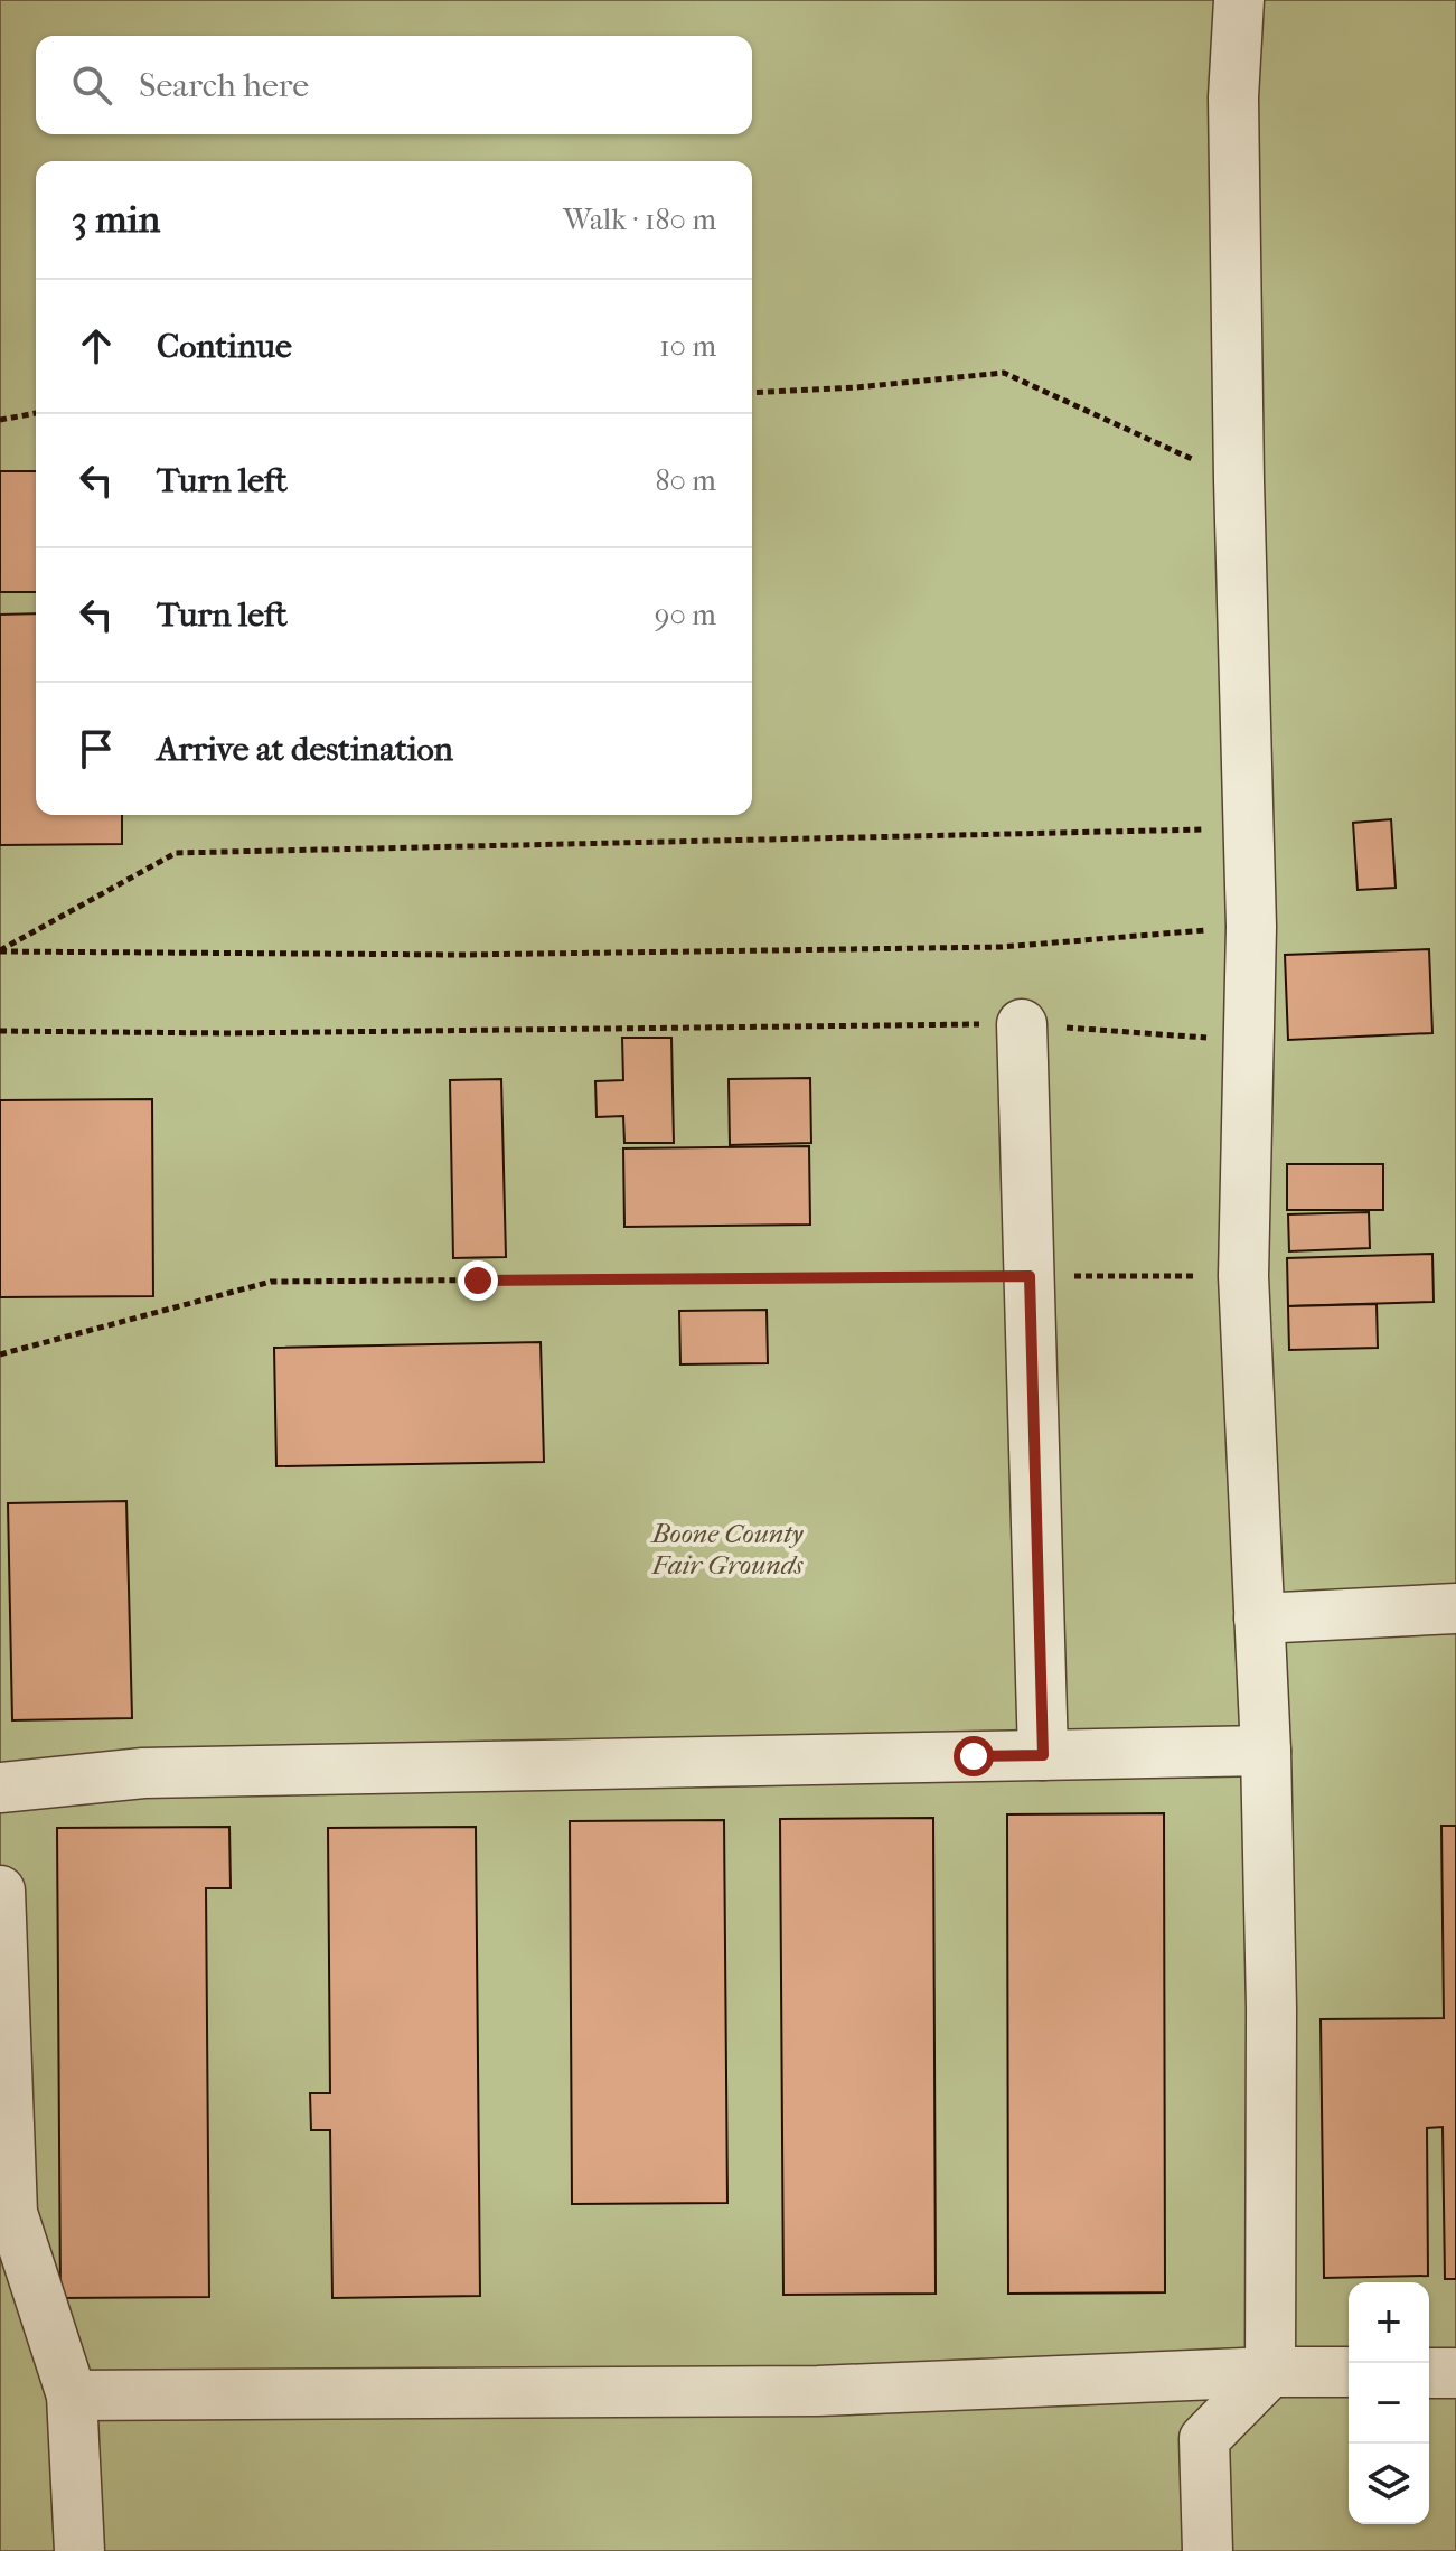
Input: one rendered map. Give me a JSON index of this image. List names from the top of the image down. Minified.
{"parks":["Boone County Fair Grounds"],"page":{"search":"Search here","heading":["3 min","Walk · 180 m"],"list":[["Continue","10 m"],["Turn left","80 m"],["Turn left","90 m"],"Arrive at destination"],"map_buttons":["+","−"]}}
